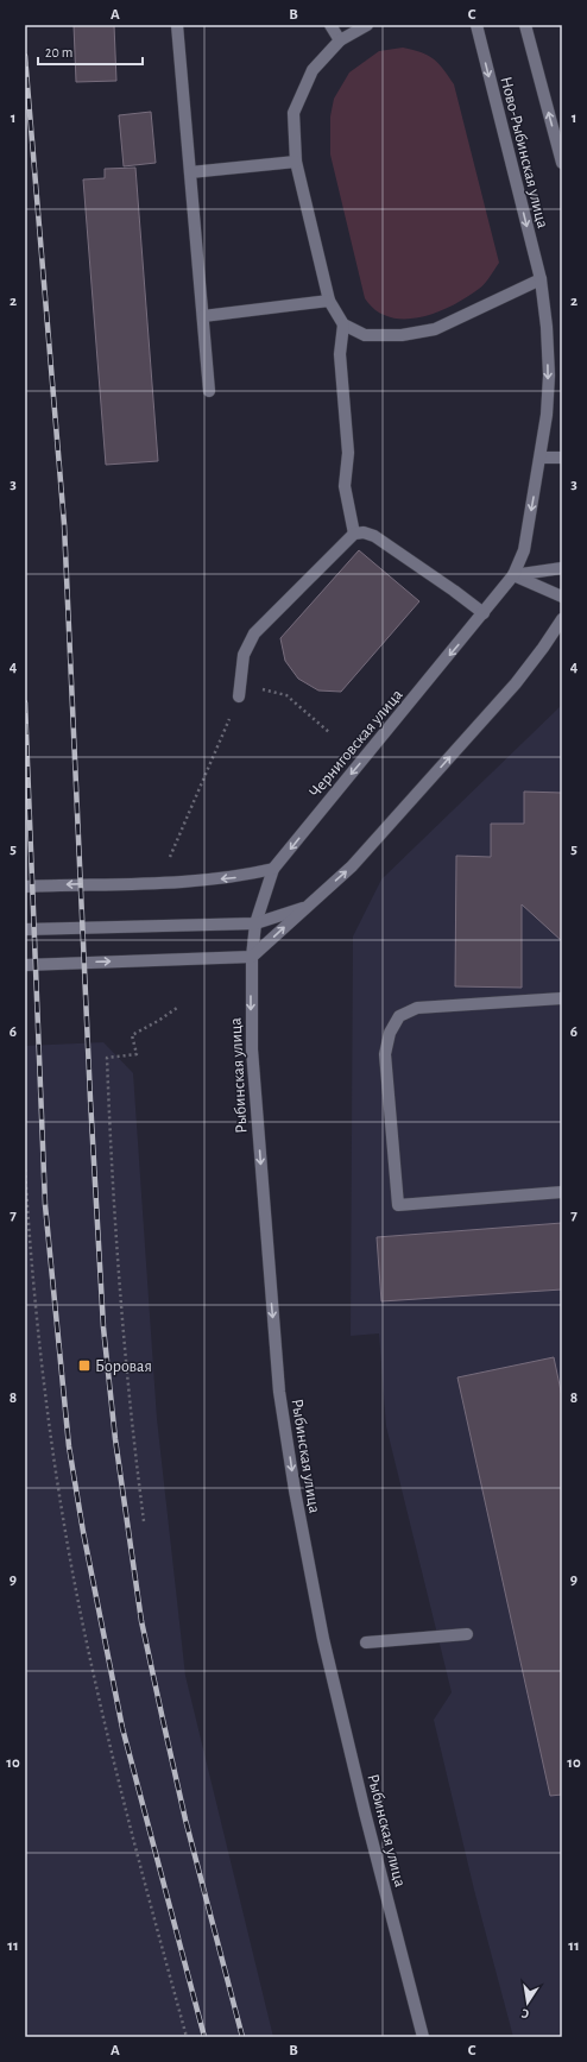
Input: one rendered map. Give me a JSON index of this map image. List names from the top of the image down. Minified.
{"streets":{"main road":["Ново-Рыбинская улица","Черниговская улица","Рыбинская улица"]},"crossings":[["Ново-Рыбинская улица","Черниговская улица"],["Черниговская улица","Рыбинская улица"]],"one_way":["Рыбинская улица"],"places":{"transit":["Боровая"]},"scale_bar":"20 m","north":"bottom","grid":{"columns":["A","B","C"],"rows":["1","2","3","4","5","6","7","8","9","10","11"]}}
